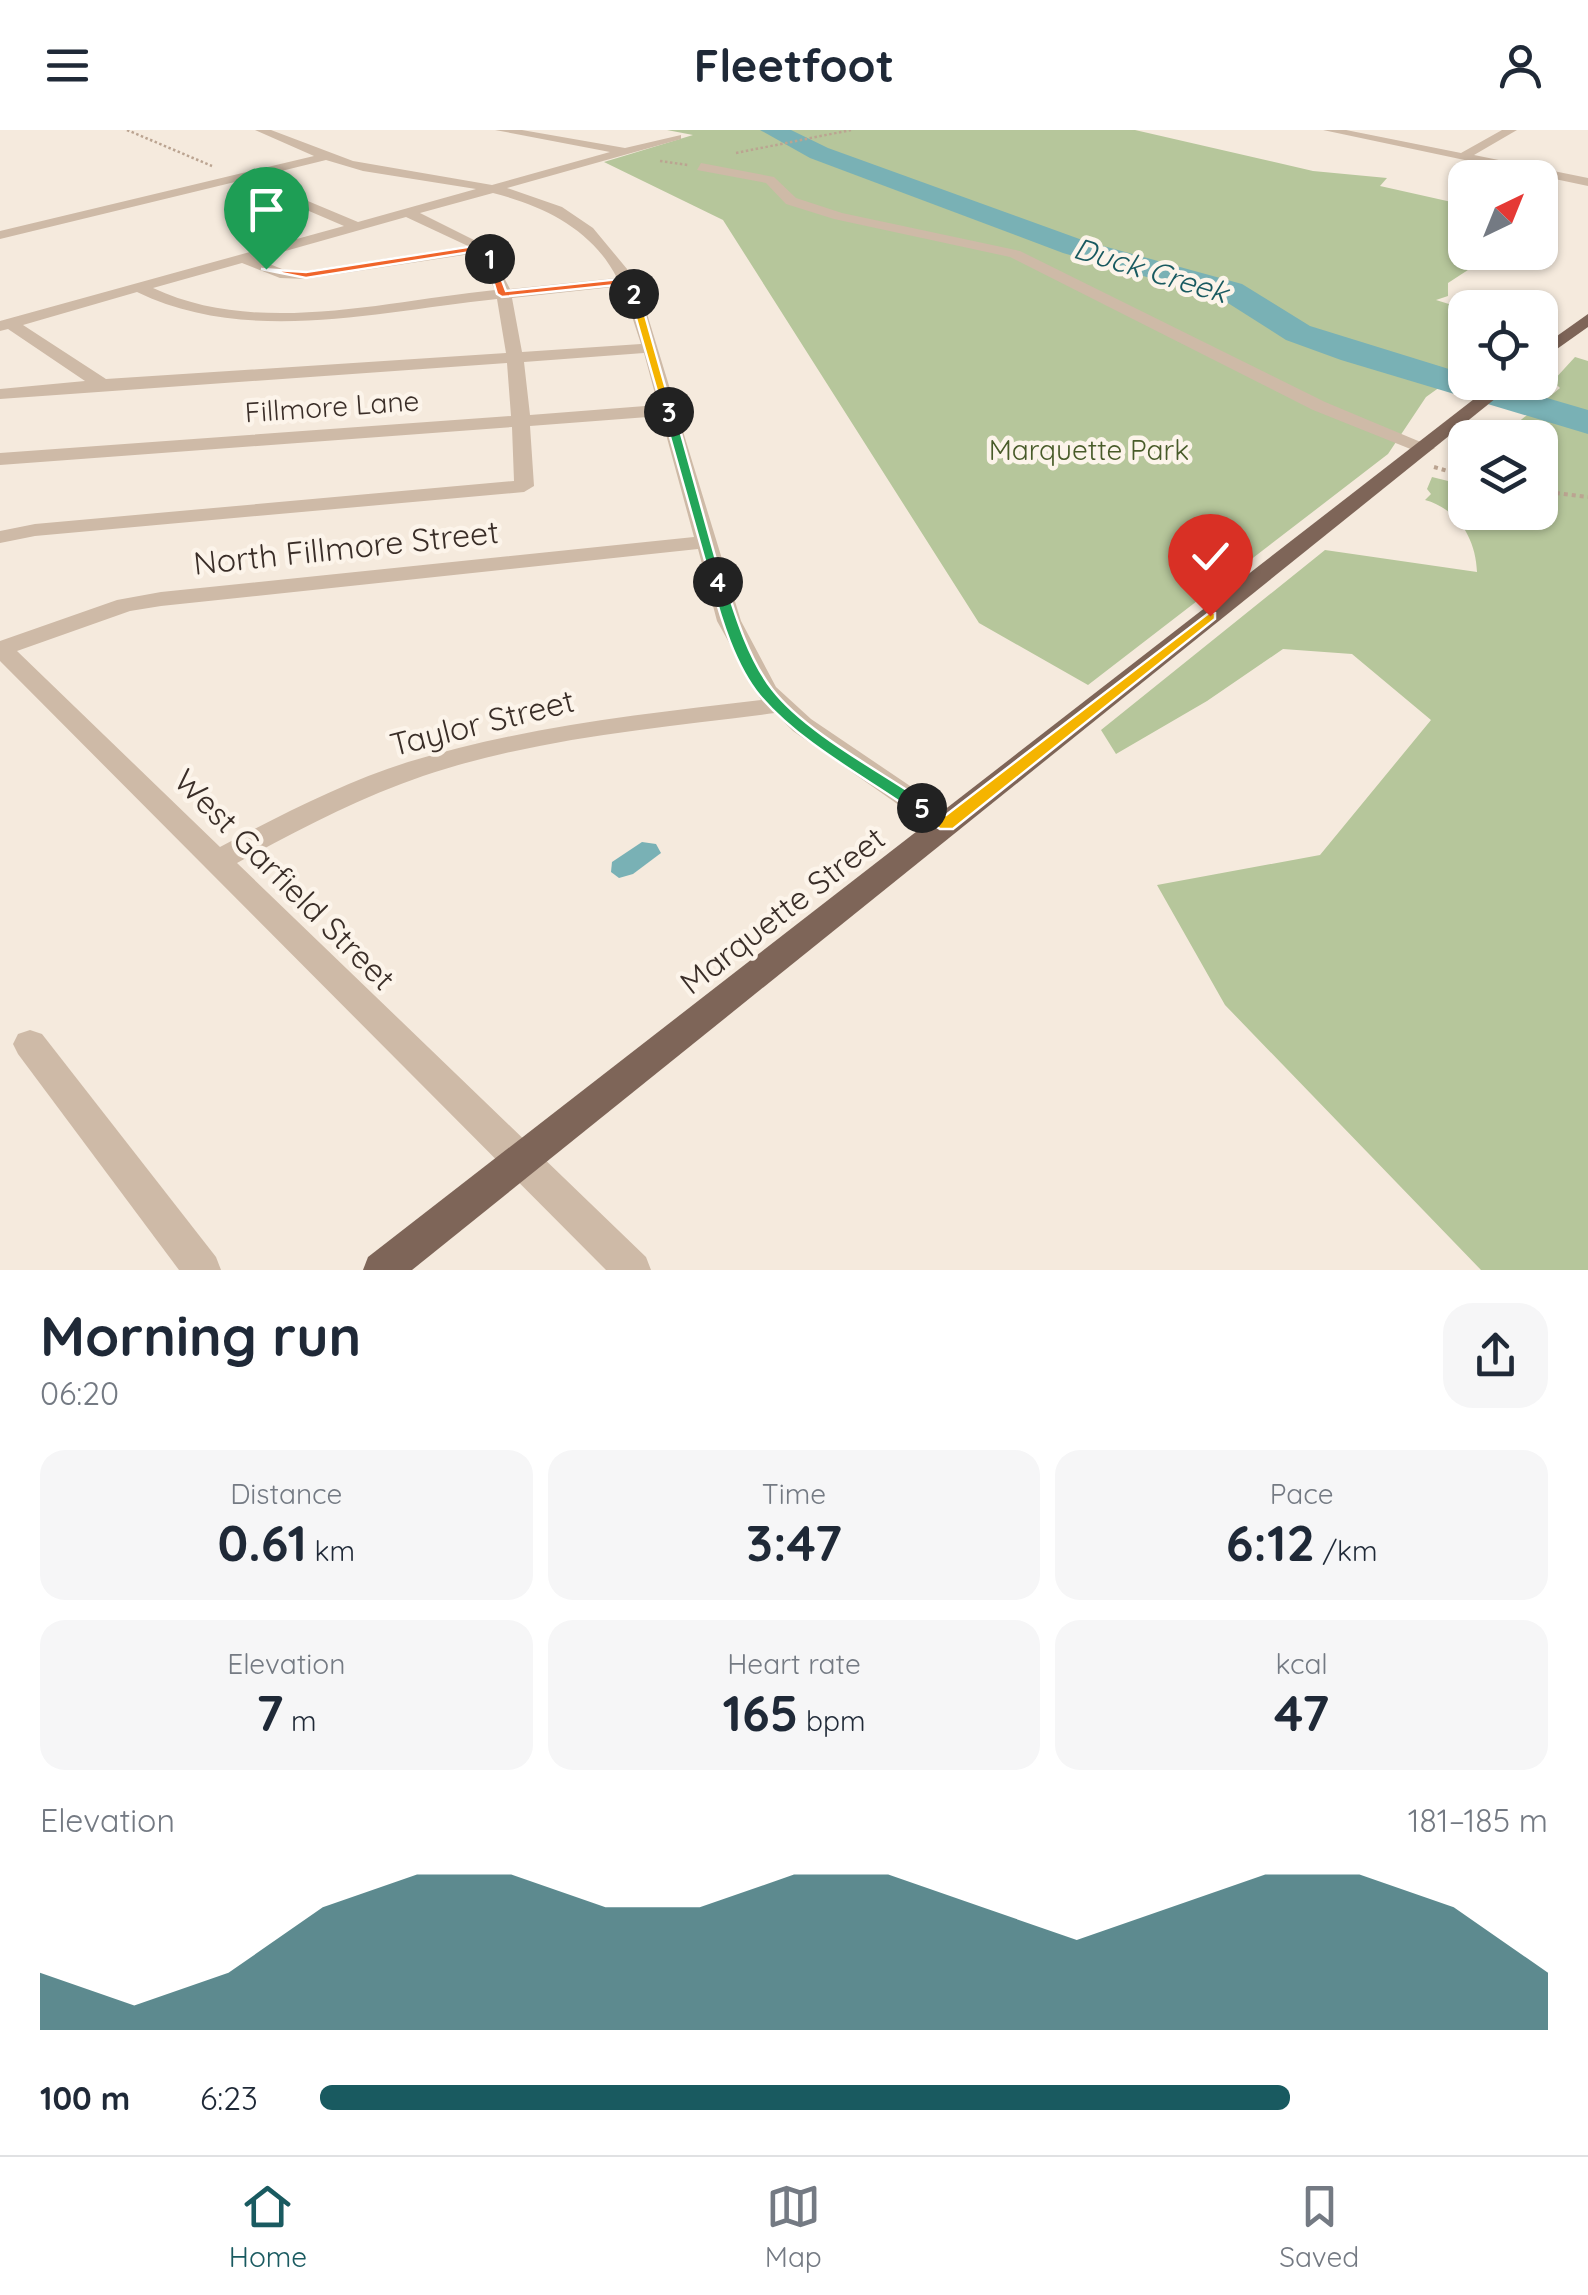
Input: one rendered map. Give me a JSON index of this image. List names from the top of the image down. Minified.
{"streets":{"main road":["Marquette Street"],"street":["Fillmore Lane","North Fillmore Street","Taylor Street","West Garfield Street"]},"crossings":[["North Fillmore Street","West Garfield Street"],["Taylor Street","West Garfield Street"],["West Garfield Street","Marquette Street"]],"water":["Duck Creek"],"parks":["Marquette Park"],"north":"top right","page":{"header":"Fleetfoot","pins":["1","2","3","4","5"],"heading":["Morning run","06:20"],"stats":[["Distance","0.61 km"],["Time","3:47"],["Pace","6:12 /km"],["Elevation","7 m"],["Heart rate","165 bpm"],["kcal","47"]],"chart":["Elevation","181–185 m"],"list":[{"name":"100 m","note":"6:23"}],"tabs":["Home","Map","Saved"]}}
